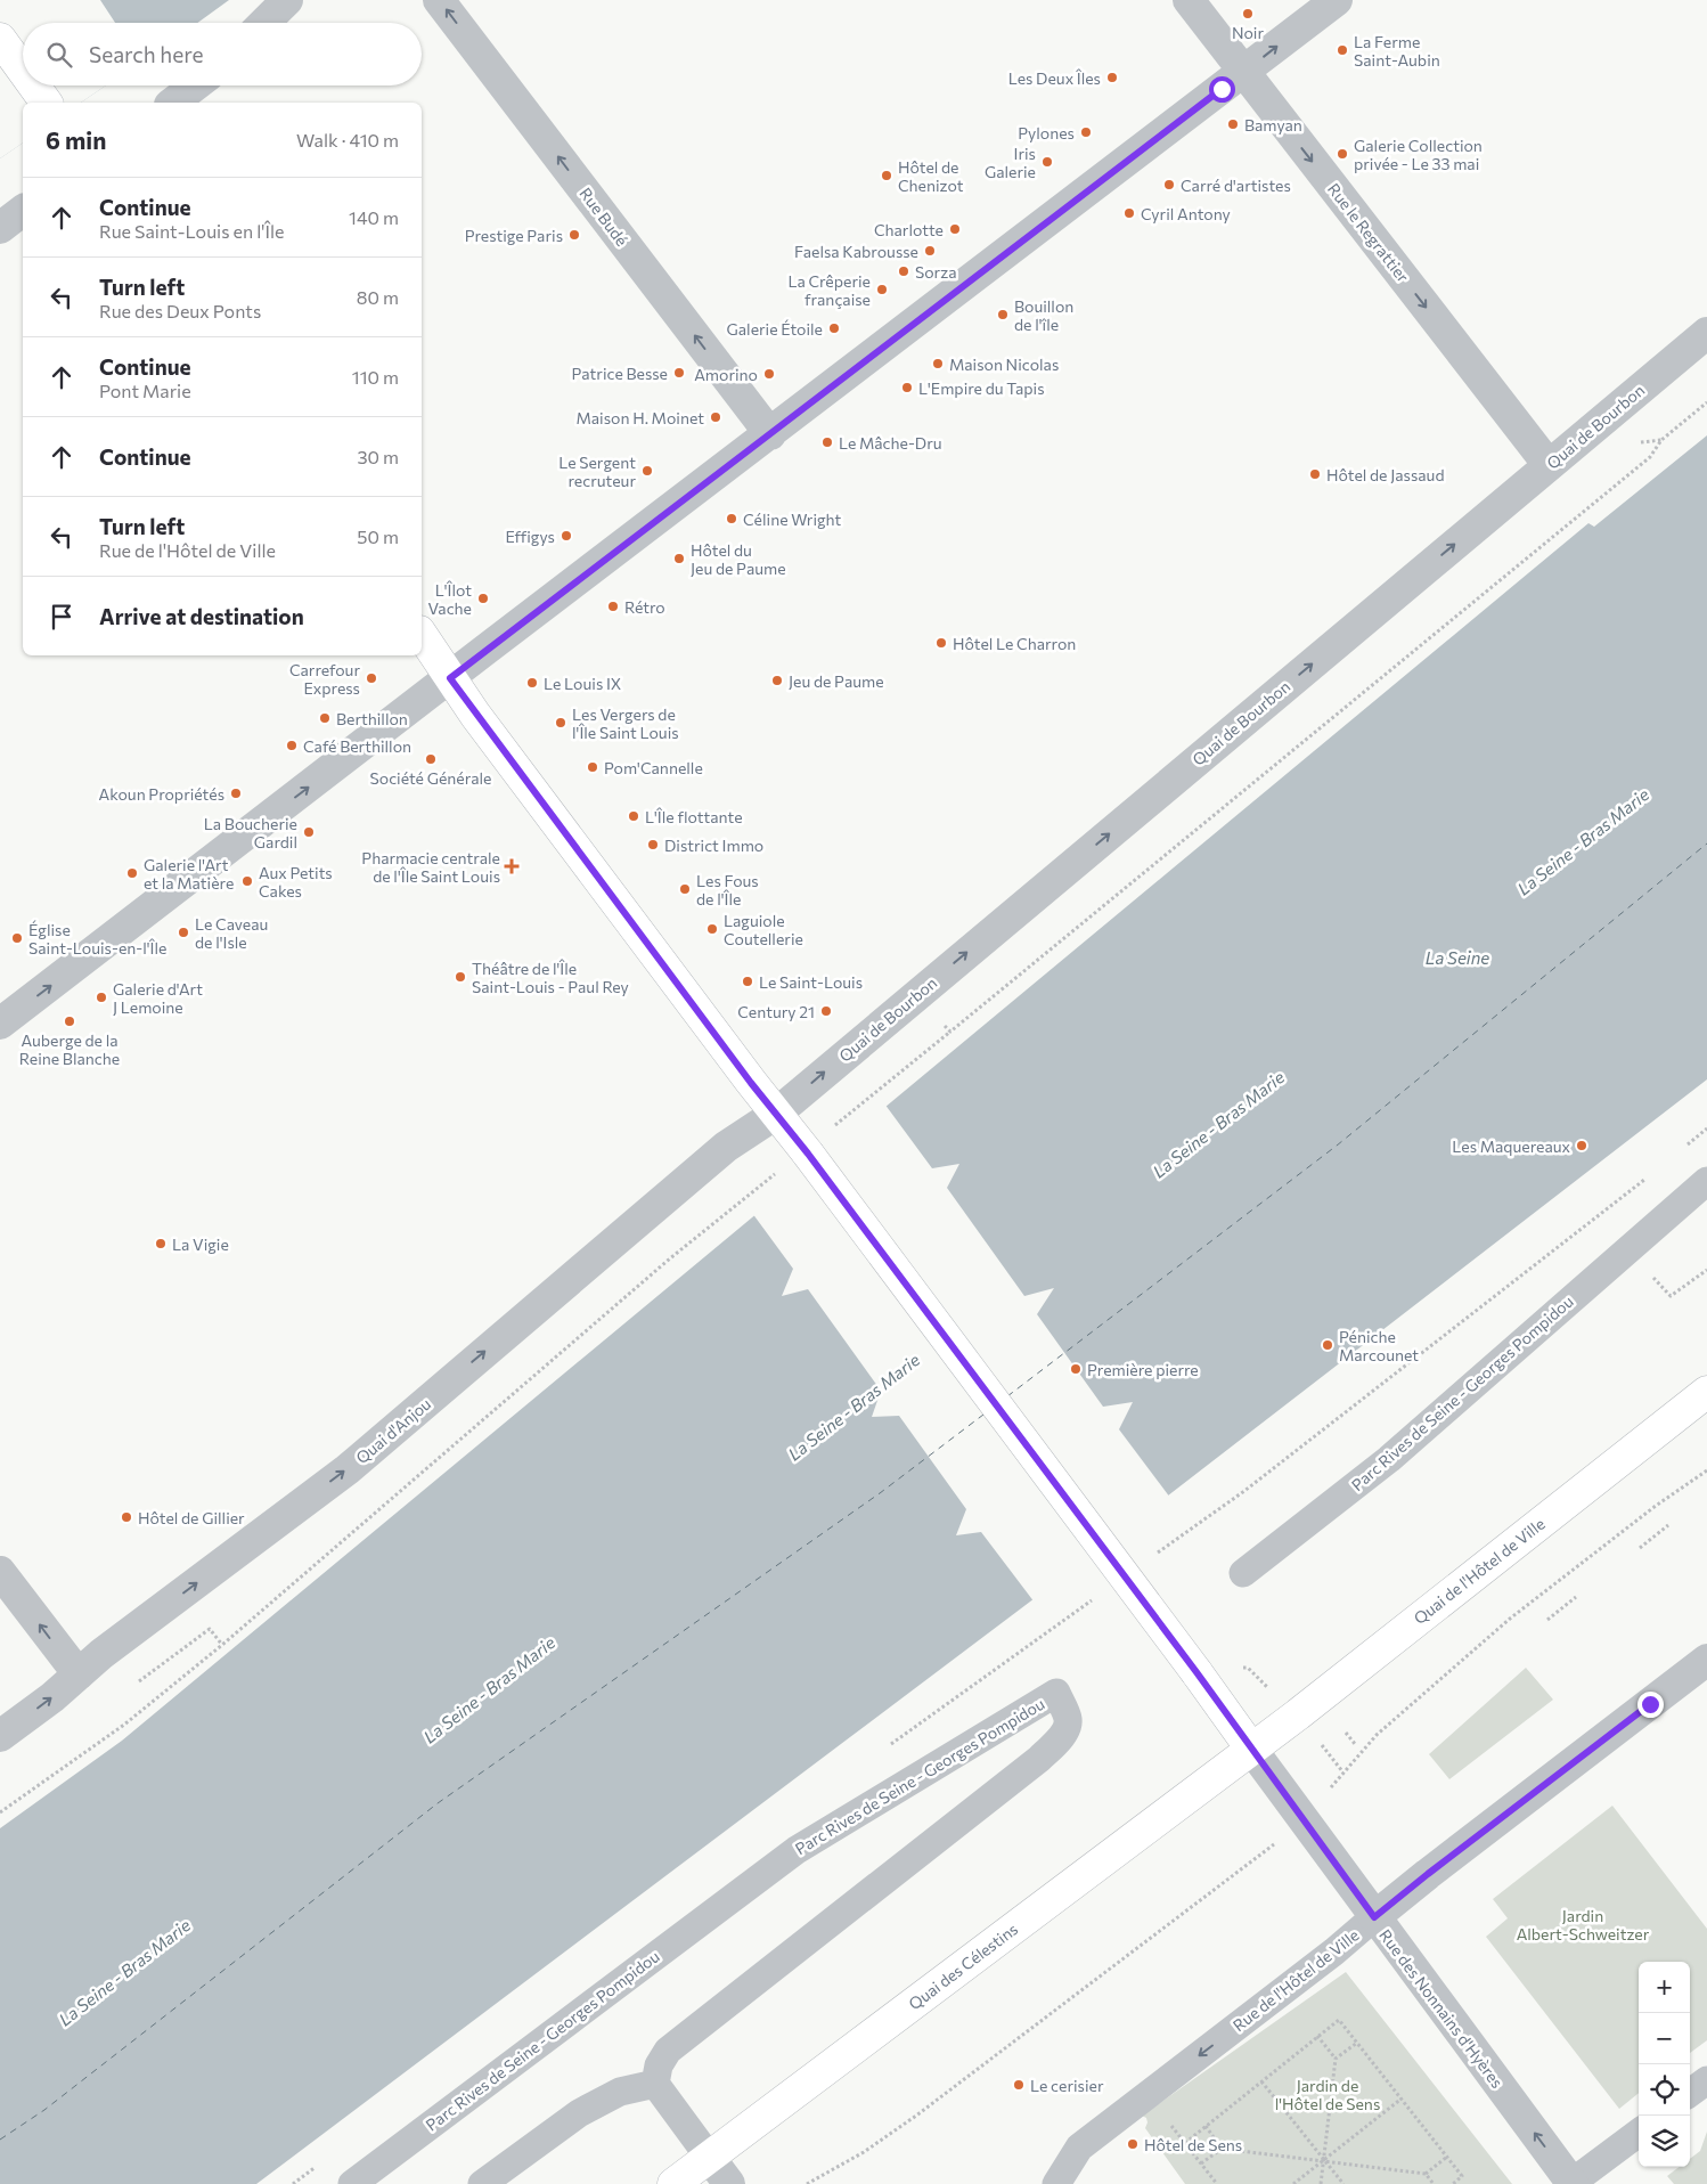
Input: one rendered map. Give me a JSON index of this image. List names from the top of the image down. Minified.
{"streets":{"street":["Rue Budé","Rue le Regrattier","Quai de Bourbon","Quai d'Anjou","Quai de l'Hôtel de Ville","Quai des Célestins","Rue de l'Hôtel de Ville","Rue des Nonnains d'Hyères"],"lane":["Parc Rives de Seine - Georges Pompidou"]},"crossings":[["Rue le Regrattier","Quai de Bourbon"],["Quai de Bourbon","Quai d'Anjou"],["Quai de l'Hôtel de Ville","Quai des Célestins"],["Quai de l'Hôtel de Ville","Rue des Nonnains d'Hyères"],["Quai des Célestins","Rue des Nonnains d'Hyères"],["Rue de l'Hôtel de Ville","Rue des Nonnains d'Hyères"]],"one_way":["Rue Budé","Rue le Regrattier","Quai de Bourbon","Quai d'Anjou","Rue de l'Hôtel de Ville","Rue des Nonnains d'Hyères"],"water":["La Seine - Bras Marie","La Seine"],"parks":["Jardin Albert-Schweitzer","Jardin de l'Hôtel de Sens"],"places":{"other":["Noir","La Ferme Saint-Aubin","Les Deux Îles","Bamyan","Pylones","Galerie Collection privée - Le 33 mai","Iris Galerie","Hôtel de Chenizot","Carré d'artistes","Cyril Antony","Charlotte","Prestige Paris","Faelsa Kabrousse","Sorza","La Crêperie française","Bouillon de l'île","Galerie Étoile","Maison Nicolas","Patrice Besse","Amorino","L'Empire du Tapis","Maison H. Moinet","Le Mâche-Dru","Le Sergent recruteur","Hôtel de Jassaud","Céline Wright","Effigys","Hôtel du Jeu de Paume","L'Îlot Vache","Rétro","Hôtel Le Charron","Carrefour Express","Jeu de Paume","Le Louis IX","Berthillon","Les Vergers de l'Île Saint Louis","Café Berthillon","Société Générale","Pom'Cannelle","Akoun Propriétés","L'Île flottante","La Boucherie Gardil","District Immo","Galerie l'Art et la Matière","Aux Petits Cakes","Les Fous de l'Île","Laguiole Coutellerie","Le Caveau de l'Isle","Église Saint-Louis-en-l'Île","Théâtre de l'Île Saint-Louis - Paul Rey","Le Saint-Louis","Galerie d'Art J Lemoine","Century 21","Auberge de la Reine Blanche","Les Maquereaux","La Vigie","Péniche Marcounet","Première pierre","Hôtel de Gillier","Le cerisier","Hôtel de Sens"],"health":["Pharmacie centrale de l'Île Saint Louis"]},"page":{"search":"Search here","heading":["6 min","Walk · 410 m"],"list":[["Continue","Rue Saint-Louis en l'Île","140 m"],["Turn left","Rue des Deux Ponts","80 m"],["Continue","Pont Marie","110 m"],["Continue","30 m"],["Turn left","Rue de l'Hôtel de Ville","50 m"],"Arrive at destination"],"map_buttons":["+","−"]}}
